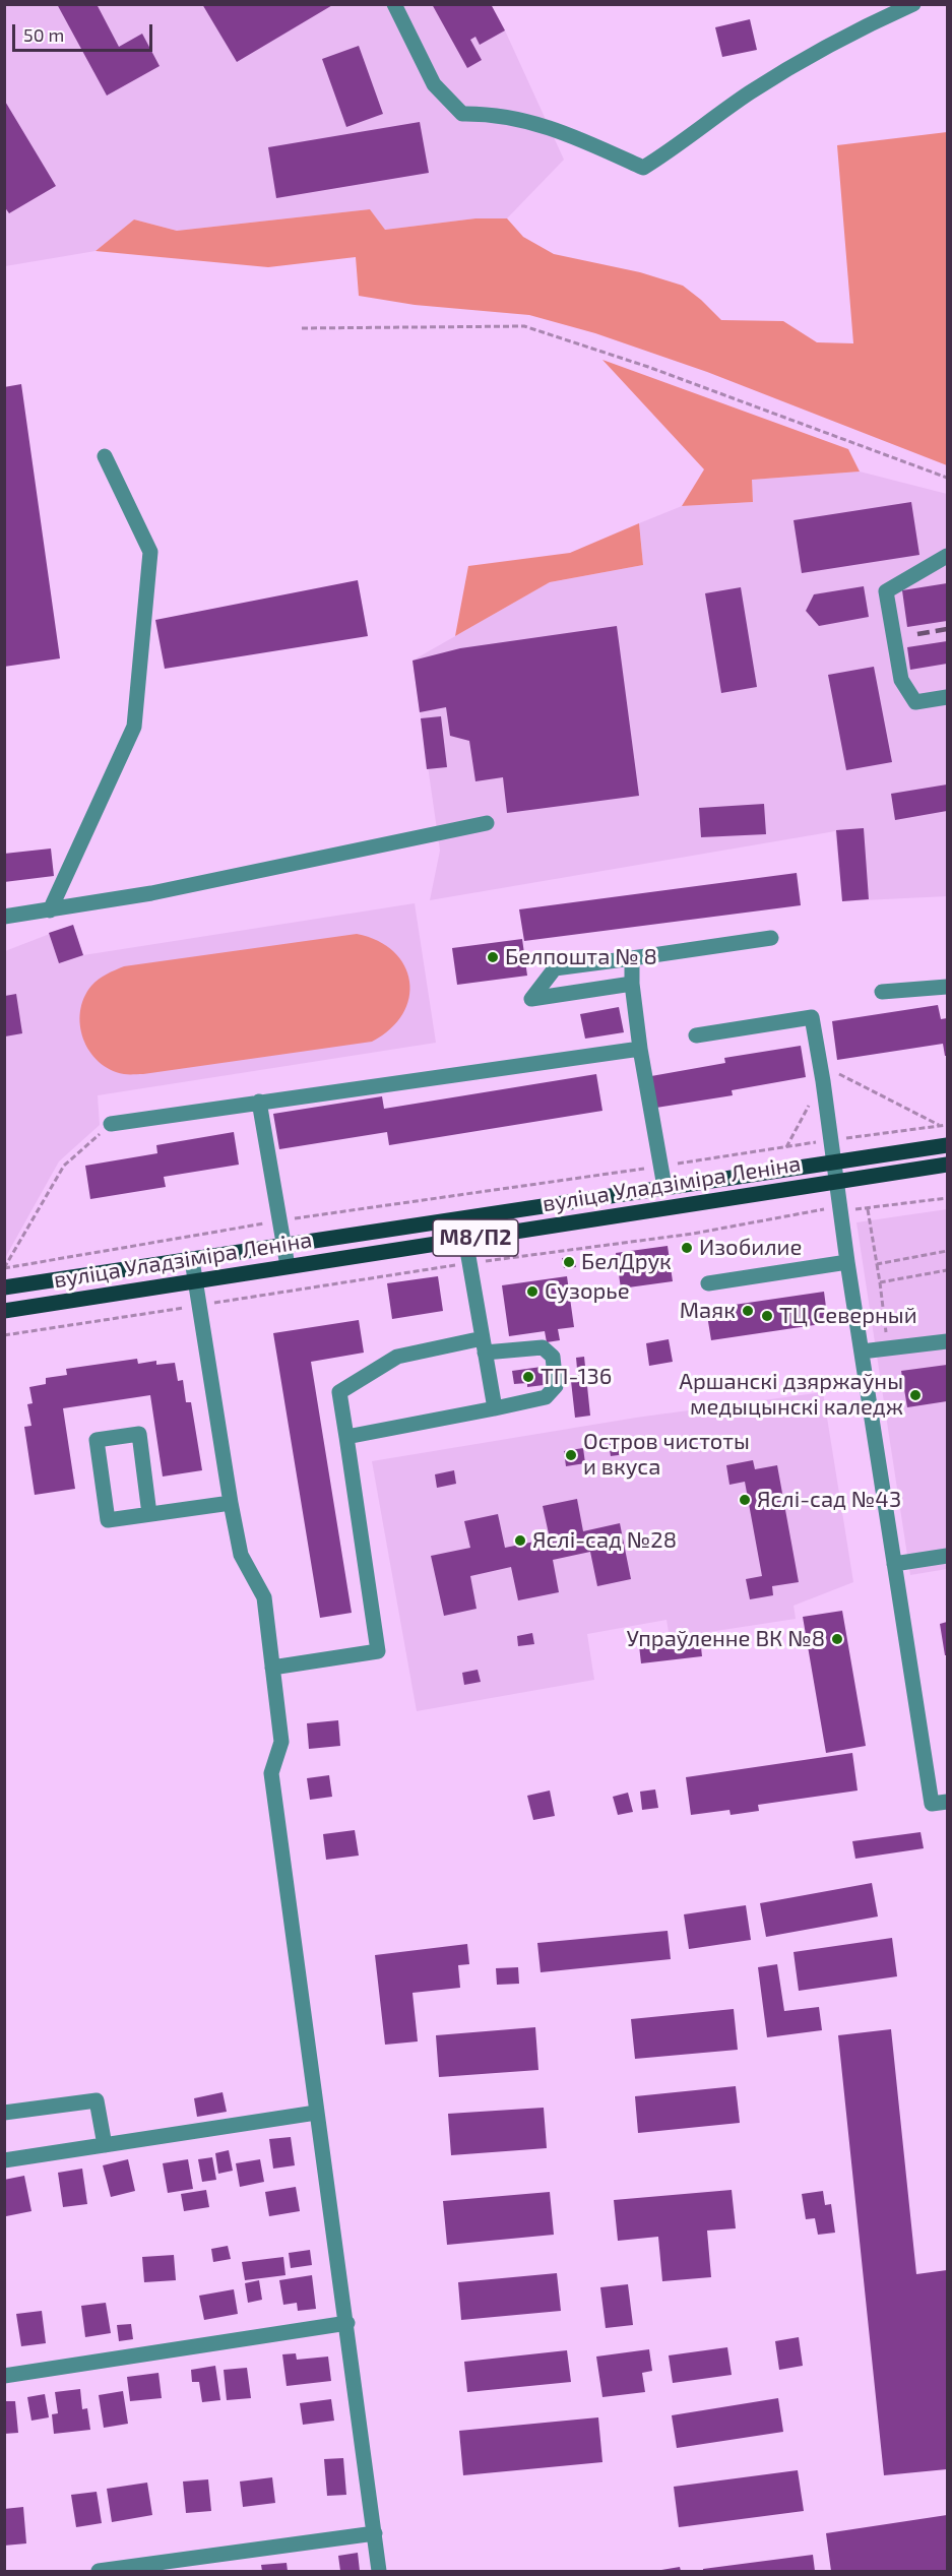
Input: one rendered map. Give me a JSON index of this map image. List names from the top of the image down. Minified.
{"streets":{"main road":["вуліца Уладзіміра Леніна","М8/П2"]},"places":["Белпошта № 8","Изобилие","БелДрук","Сузорье","Маяк","ТЦ Северный","ТП-136","Аршанскі дзяржаўны медыцынскі каледж","Остров чистоты и вкуса","Яслі-сад №43","Яслі-сад №28","Упраўленне ВК №8"],"scale_bar":"50 m"}
